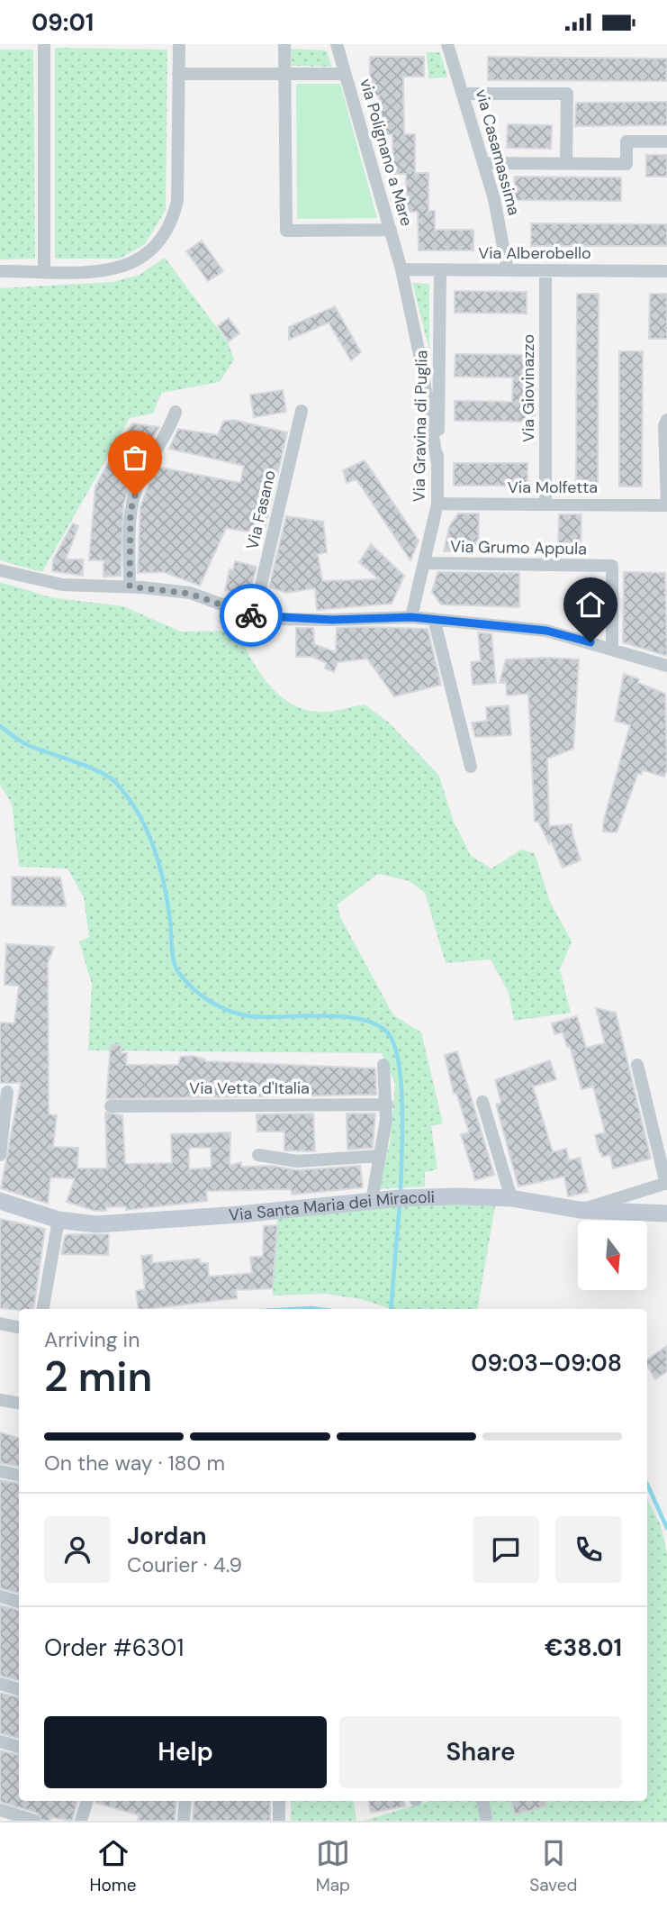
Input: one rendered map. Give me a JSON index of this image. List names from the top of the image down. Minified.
{"streets":{"street":["via Polignano a Mare","via Casamassima","Via Alberobello","Via Giovinazzo","Via Gravina di Puglia","Via Molfetta","Via Fasano","Via Grumo Appula","Via Vetta d'Italia","Via Santa Maria dei Miracoli"]},"crossings":[["via Polignano a Mare","Via Alberobello"],["via Polignano a Mare","Via Gravina di Puglia"],["via Casamassima","Via Alberobello"],["Via Alberobello","Via Giovinazzo"],["Via Alberobello","Via Gravina di Puglia"],["Via Giovinazzo","Via Molfetta"],["Via Gravina di Puglia","Via Molfetta"],["Via Gravina di Puglia","Via Grumo Appula"]],"north":"bottom","page":{"status":"09:01","heading":["2 min","Arriving in","09:03–09:08"],"panel":["Jordan","Courier · 4.9","Order #6301","€38.01"],"bar":"On the way · 180 m","buttons":["Help","Share"],"tabs":["Home","Map","Saved"]}}
